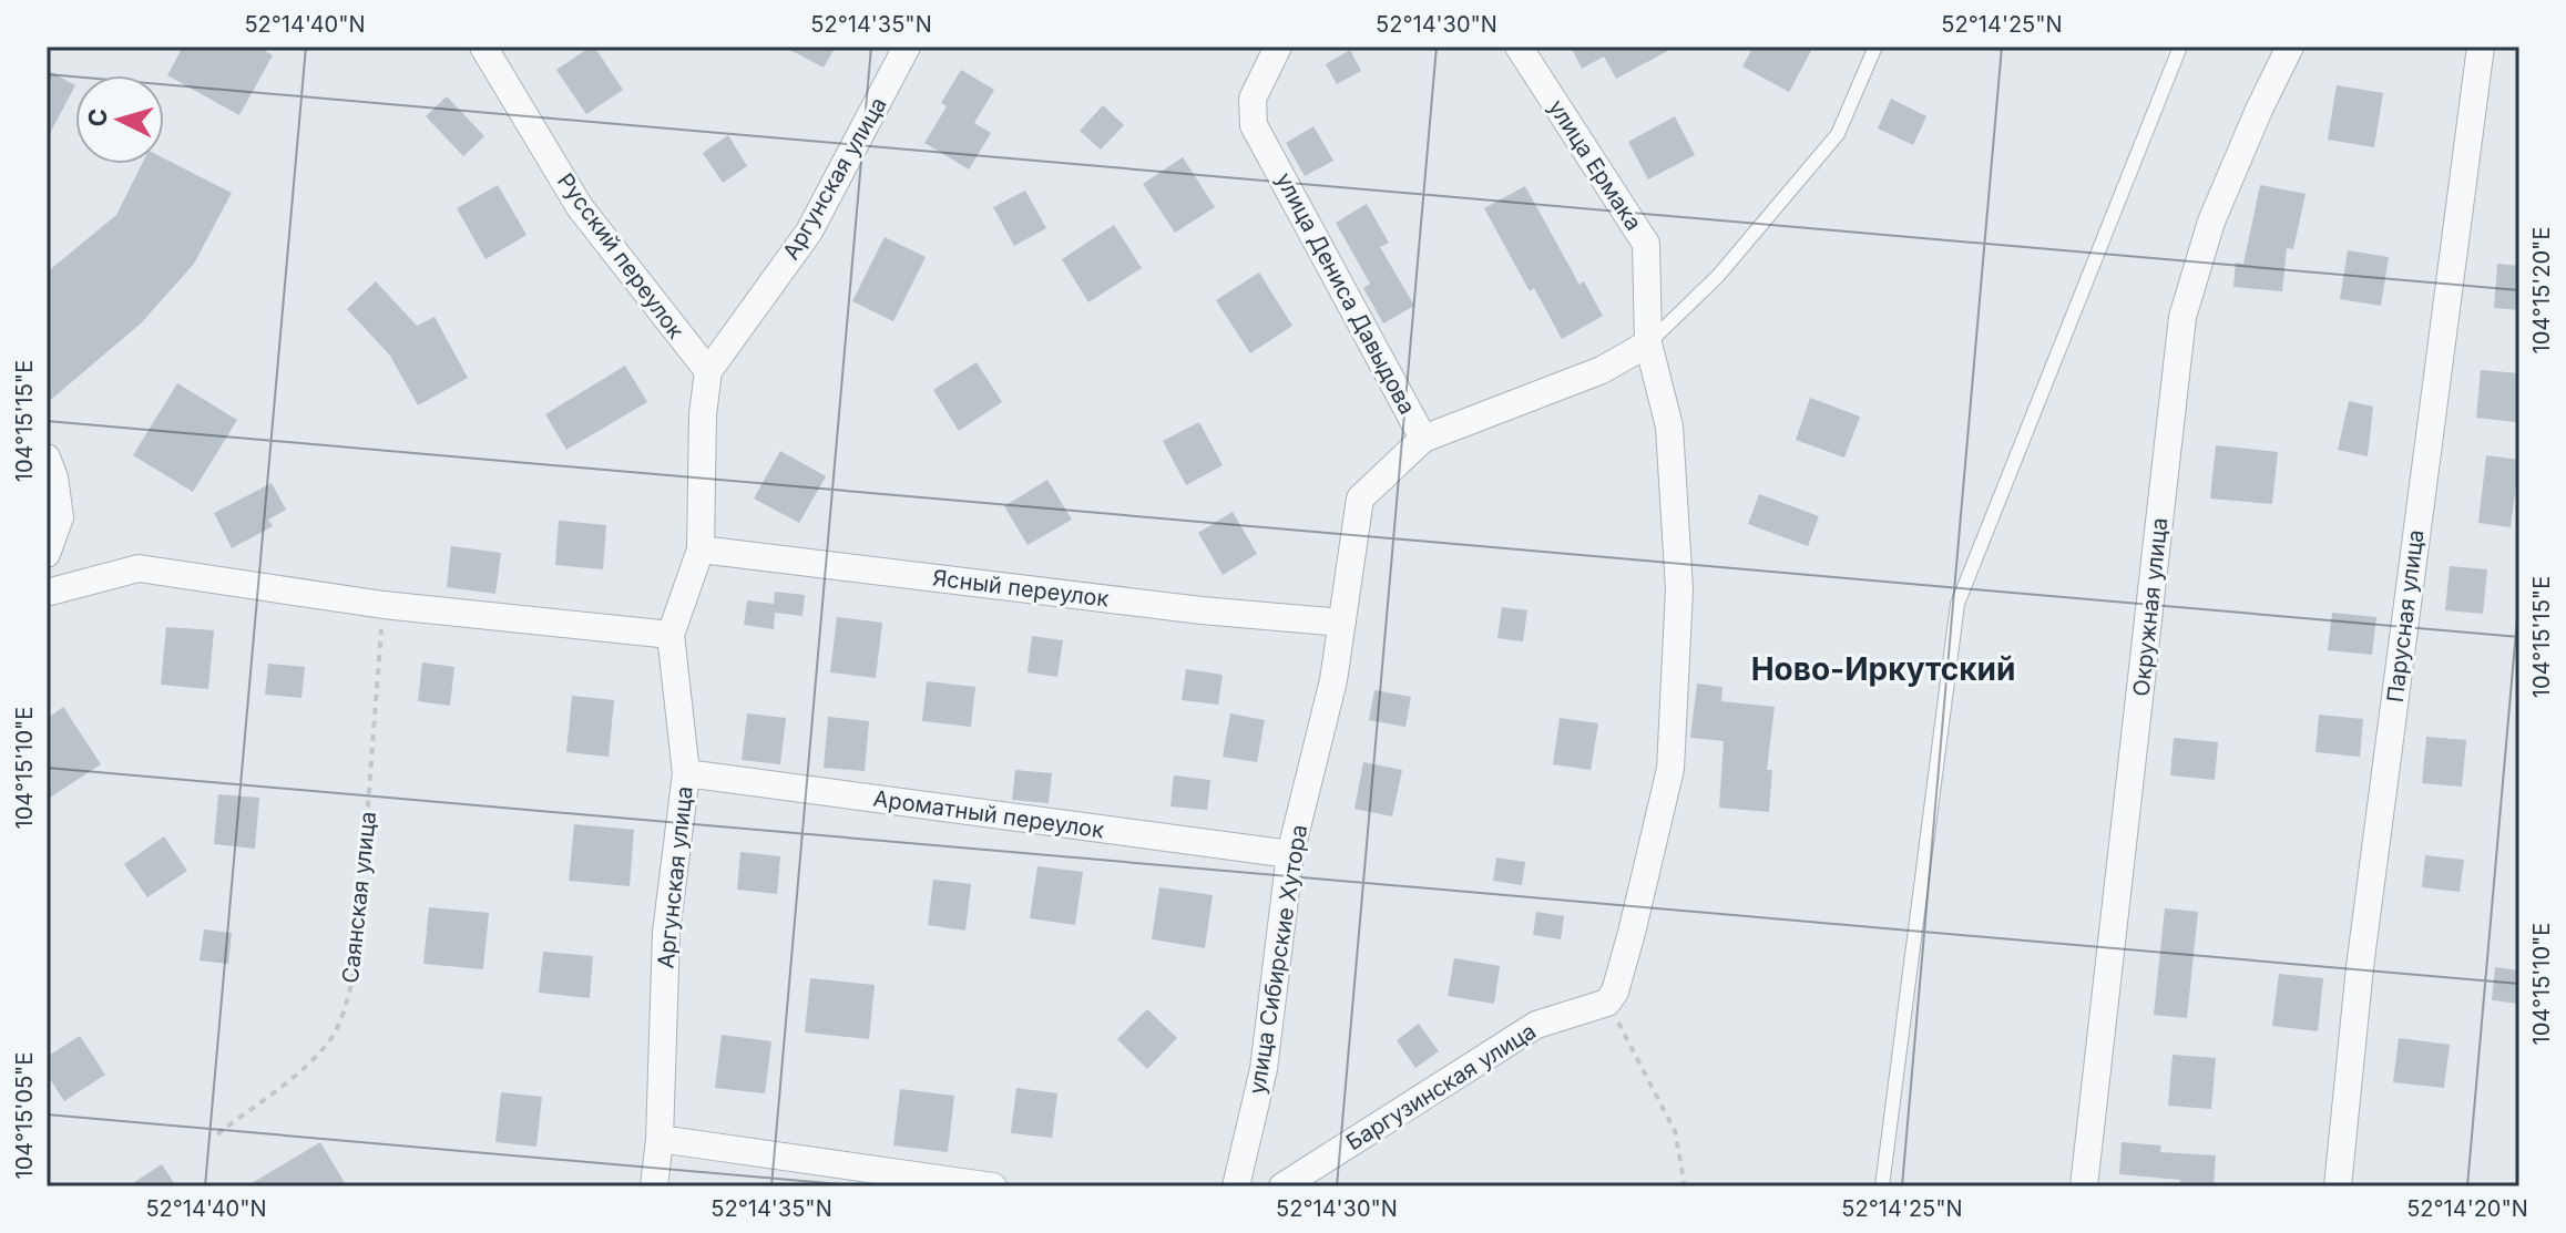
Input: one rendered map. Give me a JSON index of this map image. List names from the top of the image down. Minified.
{"streets":{"street":["улица Ермака","Аргунская улица","Русский переулок","улица Дениса Давыдова","Ясный переулок","Окружная улица","Парусная улица","Ароматный переулок","улица Сибирские Хутора","Баргузинская улица"],"path":["Саянская улица"]},"crossings":[["улица Ермака","Баргузинская улица"],["Аргунская улица","Русский переулок"],["Аргунская улица","Ясный переулок"],["Аргунская улица","Ароматный переулок"],["улица Дениса Давыдова","Ясный переулок"],["улица Дениса Давыдова","улица Сибирские Хутора"],["Ароматный переулок","улица Сибирские Хутора"]],"districts":["Ново-Иркутский"],"north":"left","coordinates":["52°14'40\"N","52°14'35\"N","52°14'30\"N","52°14'25\"N","104°15'20\"E","104°15'15\"E","104°15'10\"E","104°15'05\"E","52°14'20\"N"]}
